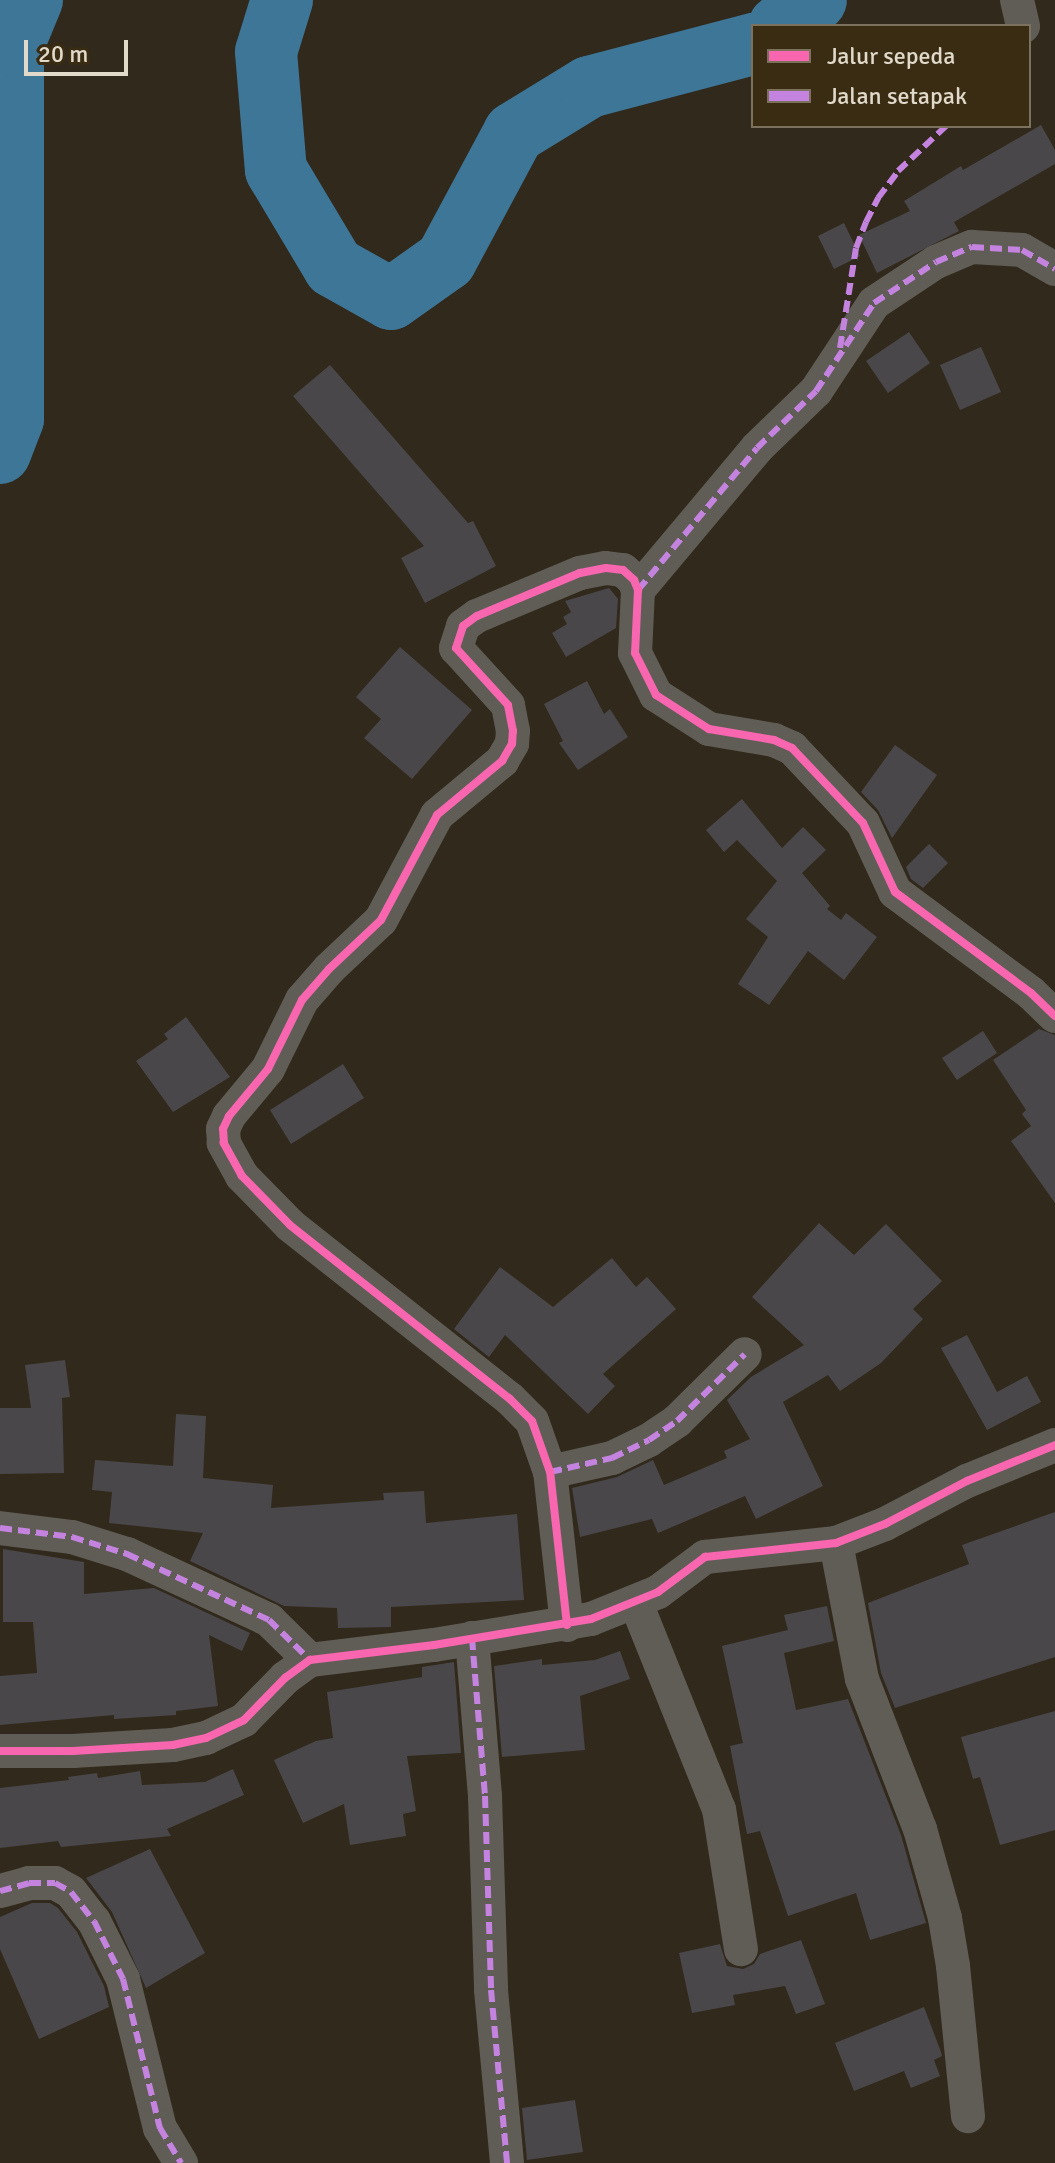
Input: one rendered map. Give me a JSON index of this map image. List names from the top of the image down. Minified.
{"legend":["Jalur sepeda","Jalan setapak"],"scale_bar":"20 m"}
